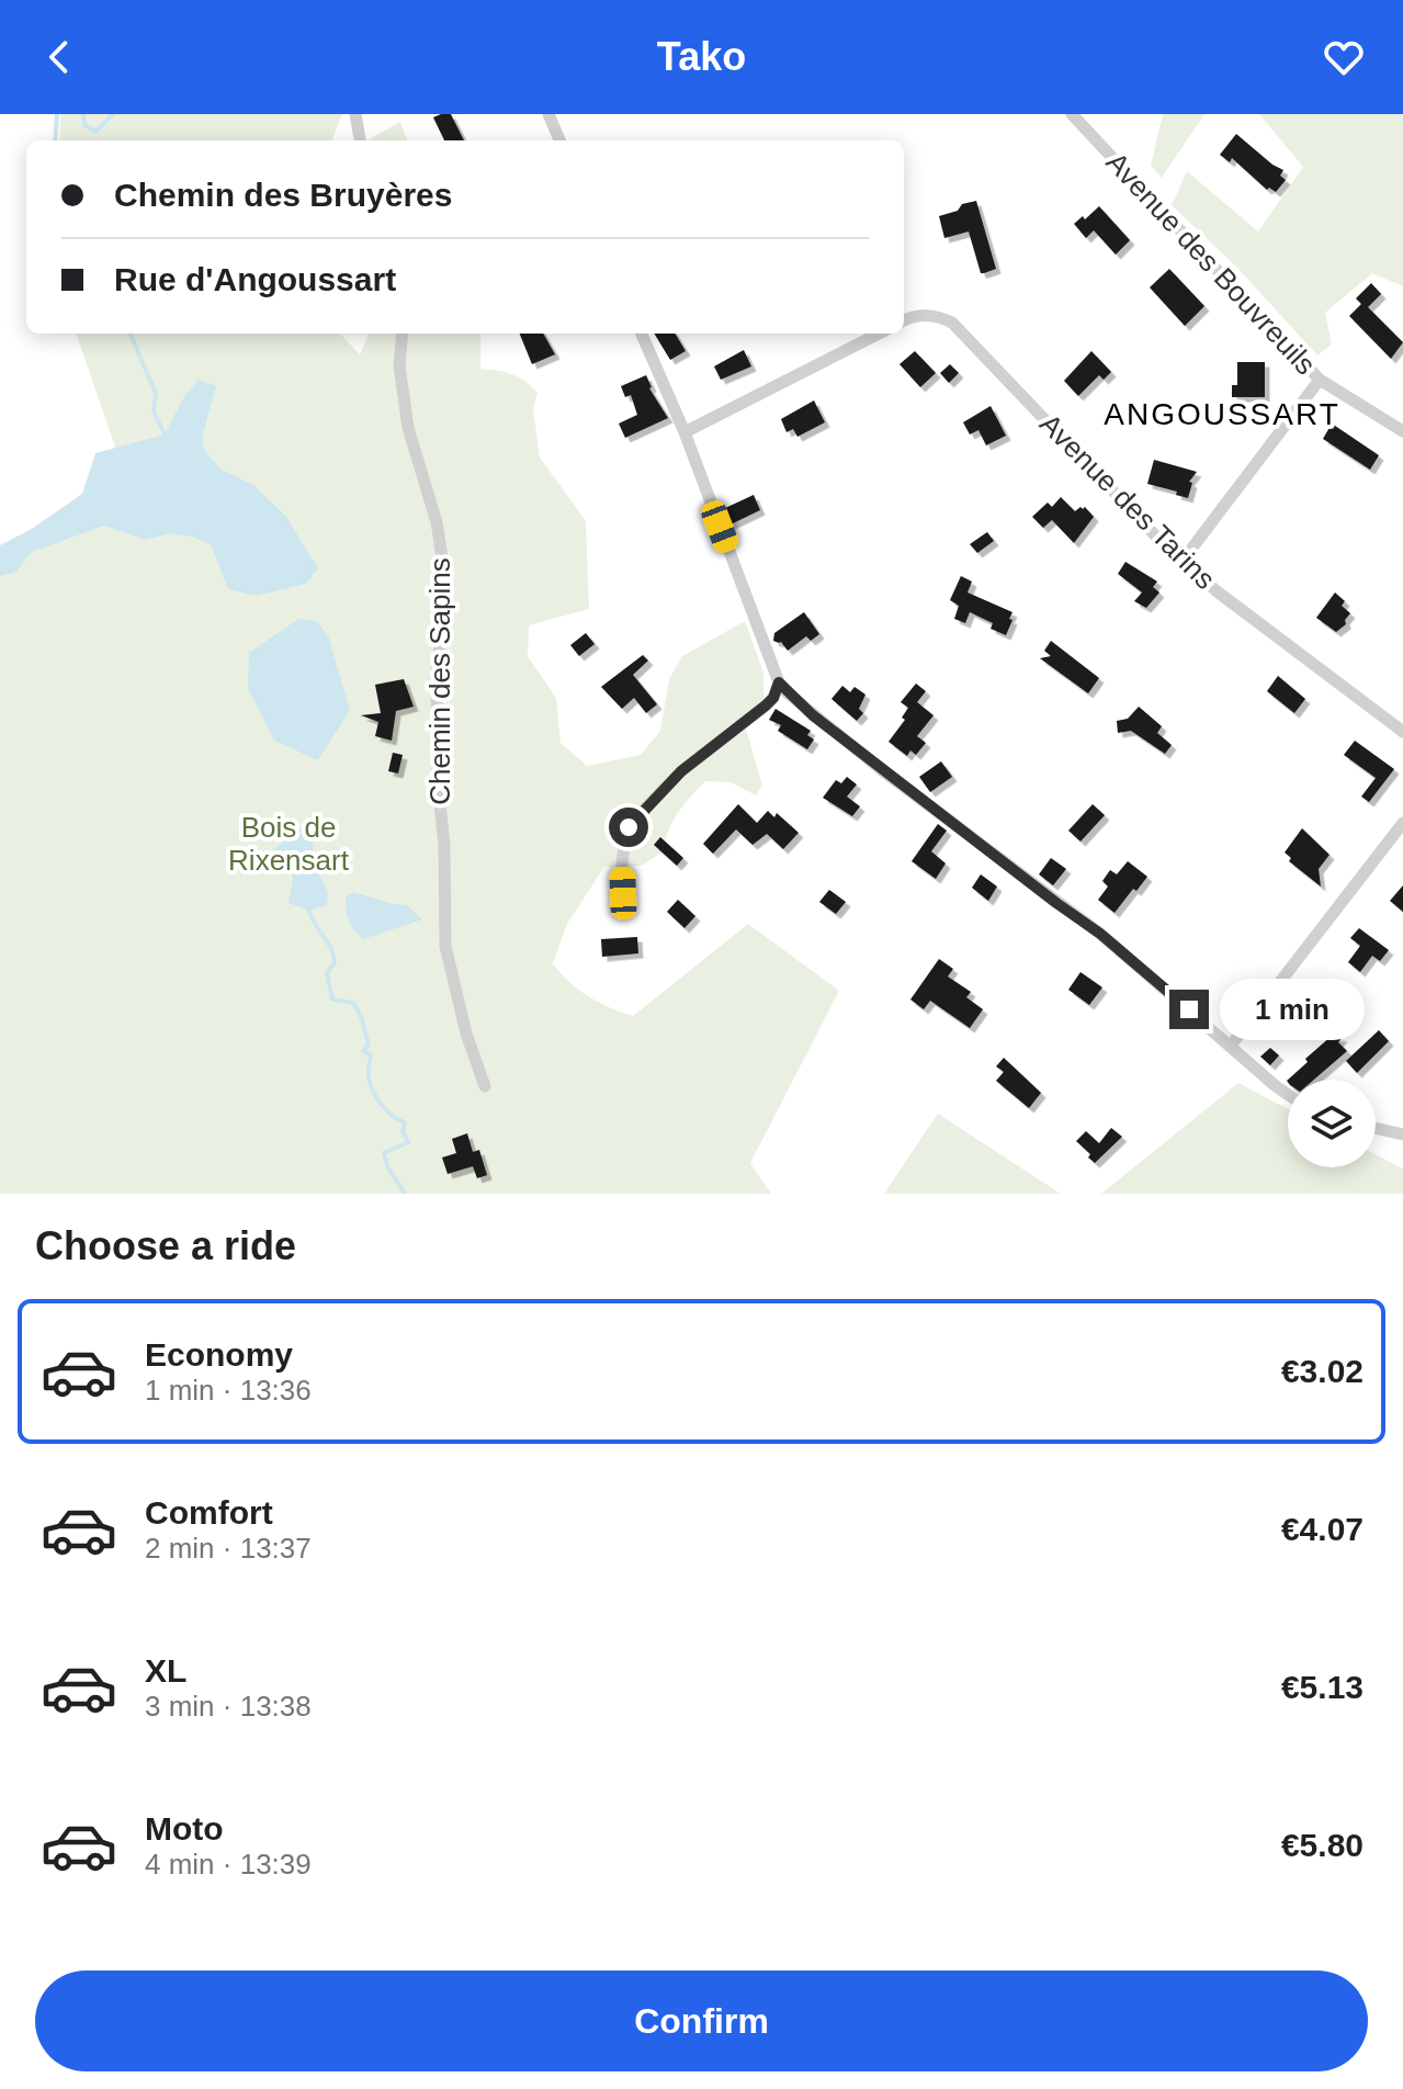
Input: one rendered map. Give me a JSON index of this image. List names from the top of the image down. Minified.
{"streets":{"street":["Avenue des Bouvreuils","Avenue des Tarins","Chemin des Sapins"]},"districts":["ANGOUSSART"],"parks":["Bois de Rixensart"],"page":{"header":"Tako","banner":["Chemin des Bruyères","Rue d'Angoussart"],"bubble":"1 min","heading":"Choose a ride","list":[{"name":"Economy","note":"1 min · 13:36","value":"€3.02"},{"name":"Comfort","note":"2 min · 13:37","value":"€4.07"},{"name":"XL","note":"3 min · 13:38","value":"€5.13"},{"name":"Moto","note":"4 min · 13:39","value":"€5.80"}],"buttons":"Confirm"}}
